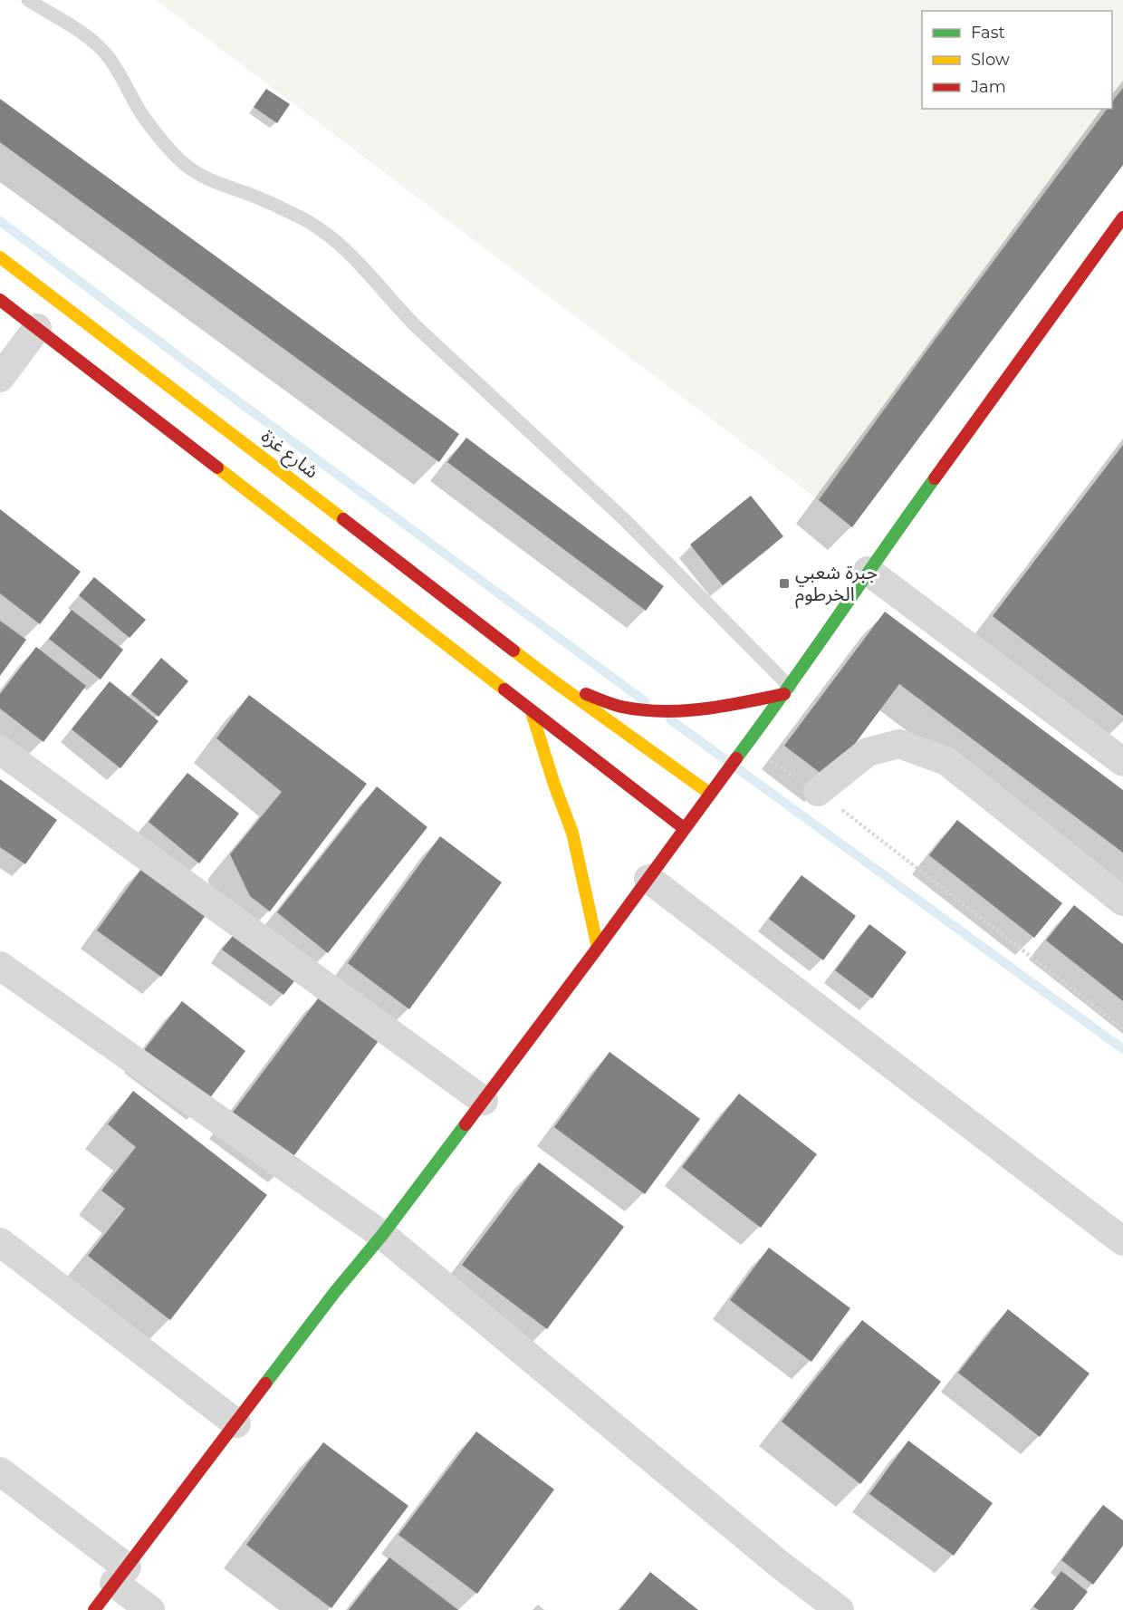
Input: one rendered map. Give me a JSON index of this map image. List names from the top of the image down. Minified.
{"streets":{"main road":["شارع غزة"]},"places":{"transit":["جبرة شعبي الخرطوم"]},"legend":["Fast","Slow","Jam"]}
